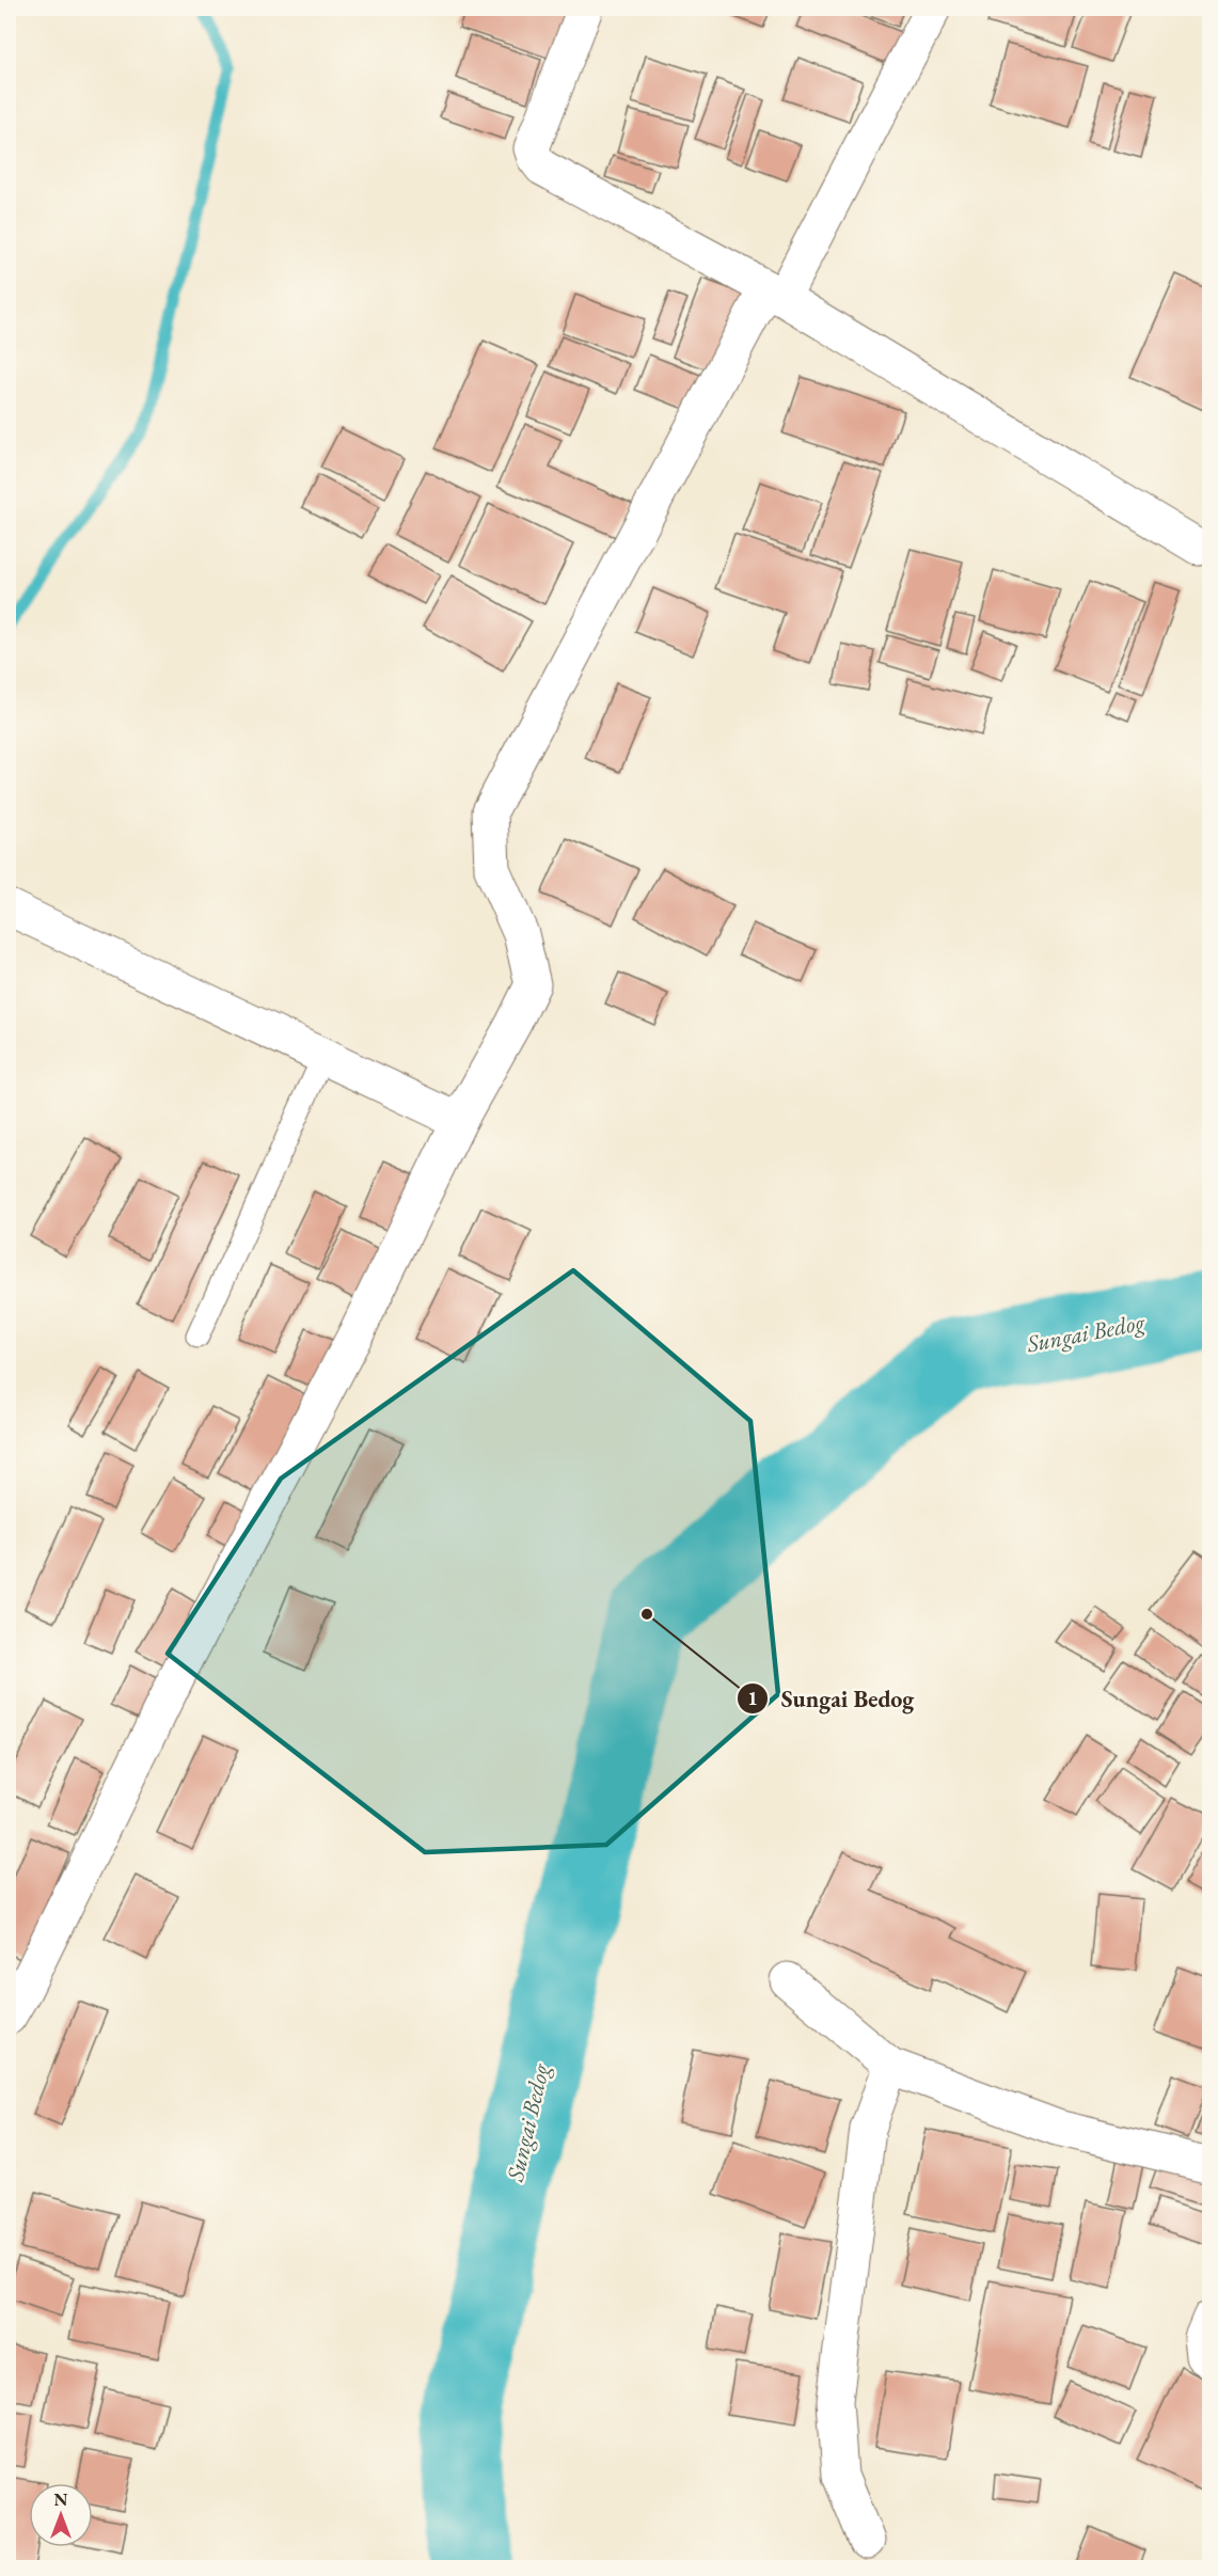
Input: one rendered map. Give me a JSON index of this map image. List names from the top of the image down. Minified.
{"water":["Sungai Bedog"],"places":["Sungai Bedog"],"north":"top"}
